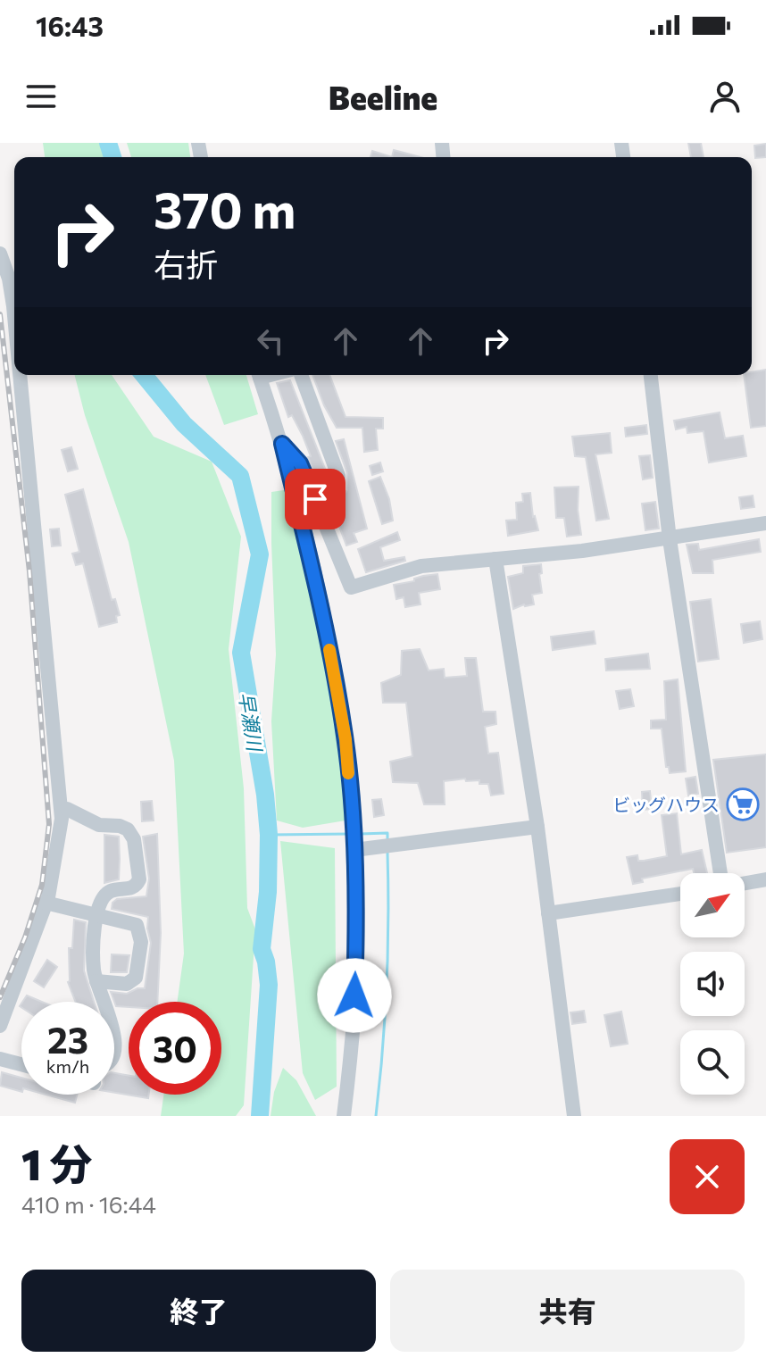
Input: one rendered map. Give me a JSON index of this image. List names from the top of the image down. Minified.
{"water":["早瀬川"],"places":{"supermarket":["ビッグハウス"]},"north":"top right","page":{"status":"16:43","header":"Beeline","turn":["370 m","右折"],"speed":"23 km/h","limit":"30","heading":["1 分","410 m · 16:44"],"buttons":["終了","共有"]}}
